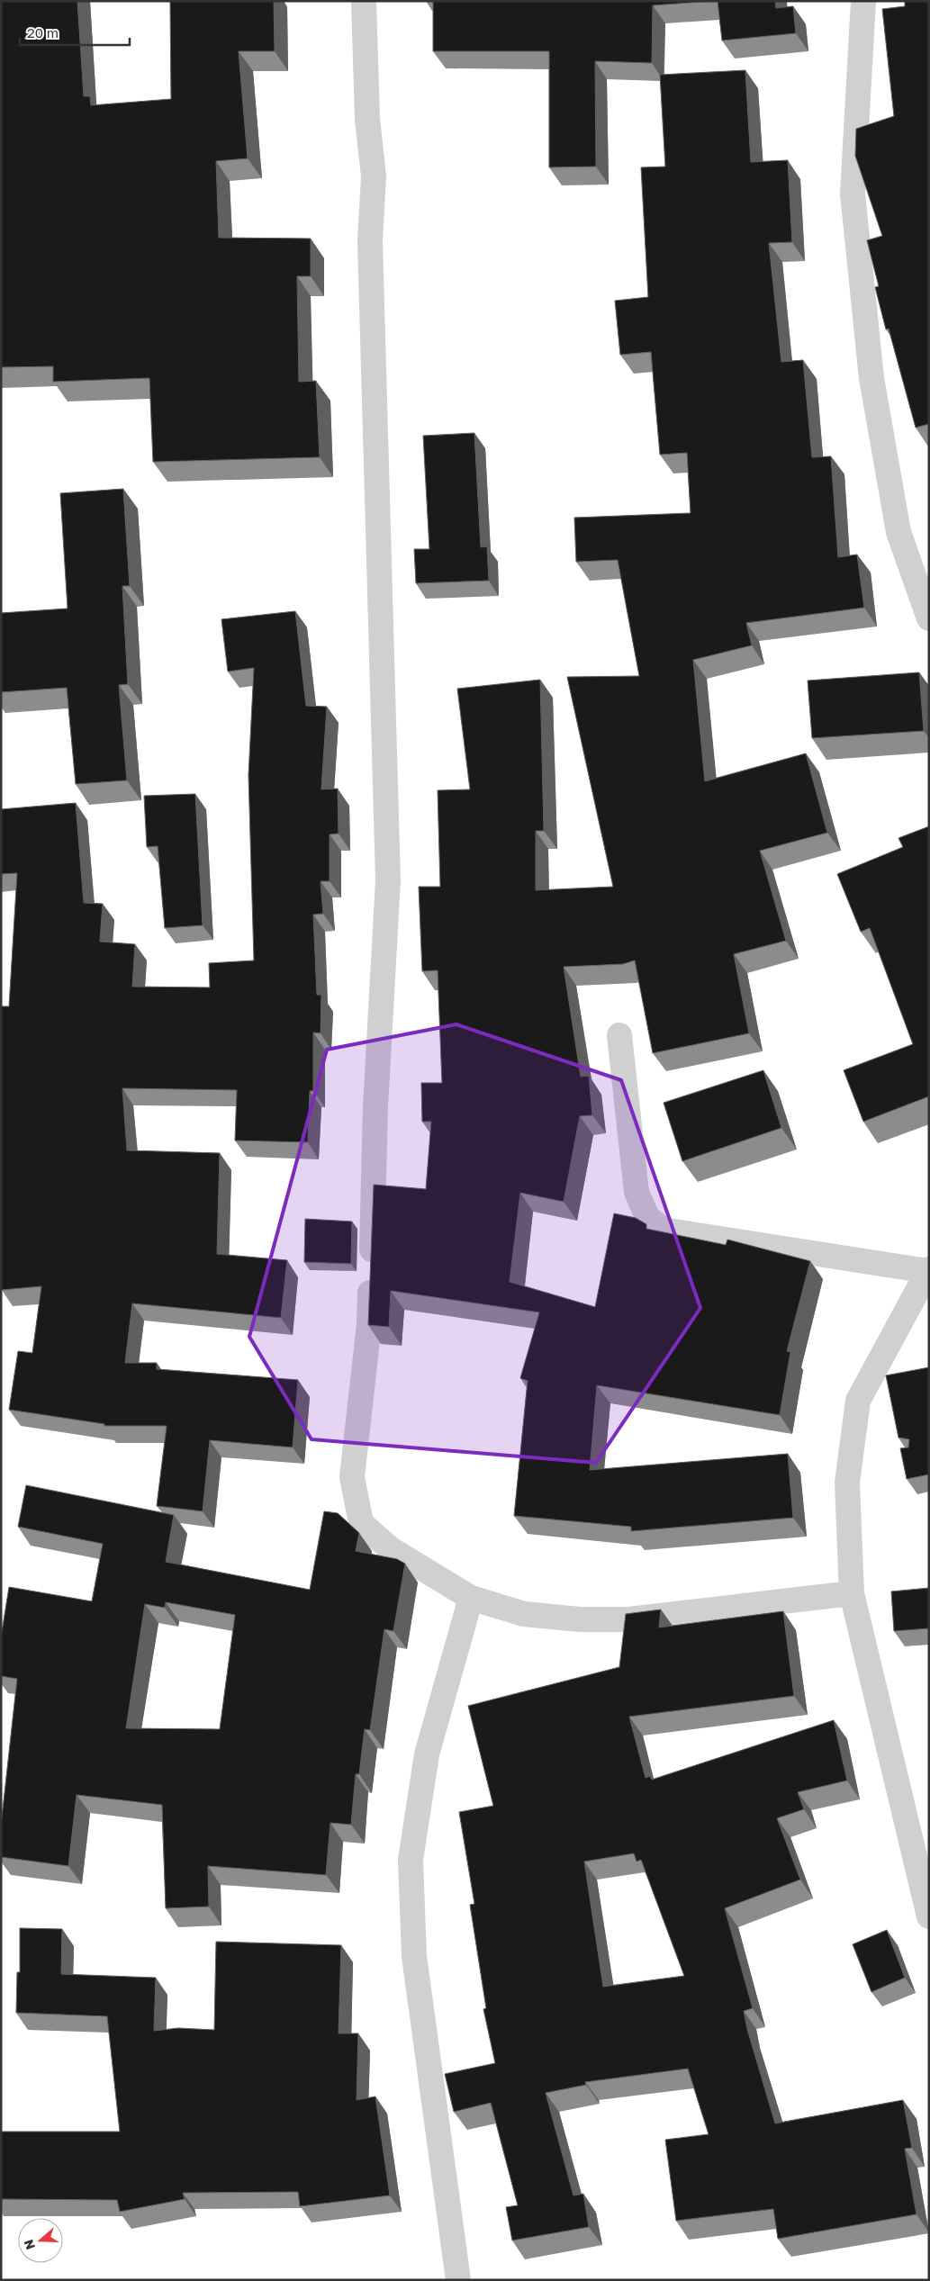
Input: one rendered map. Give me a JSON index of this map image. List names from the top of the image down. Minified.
{"scale_bar":"20 m","north":"left"}
